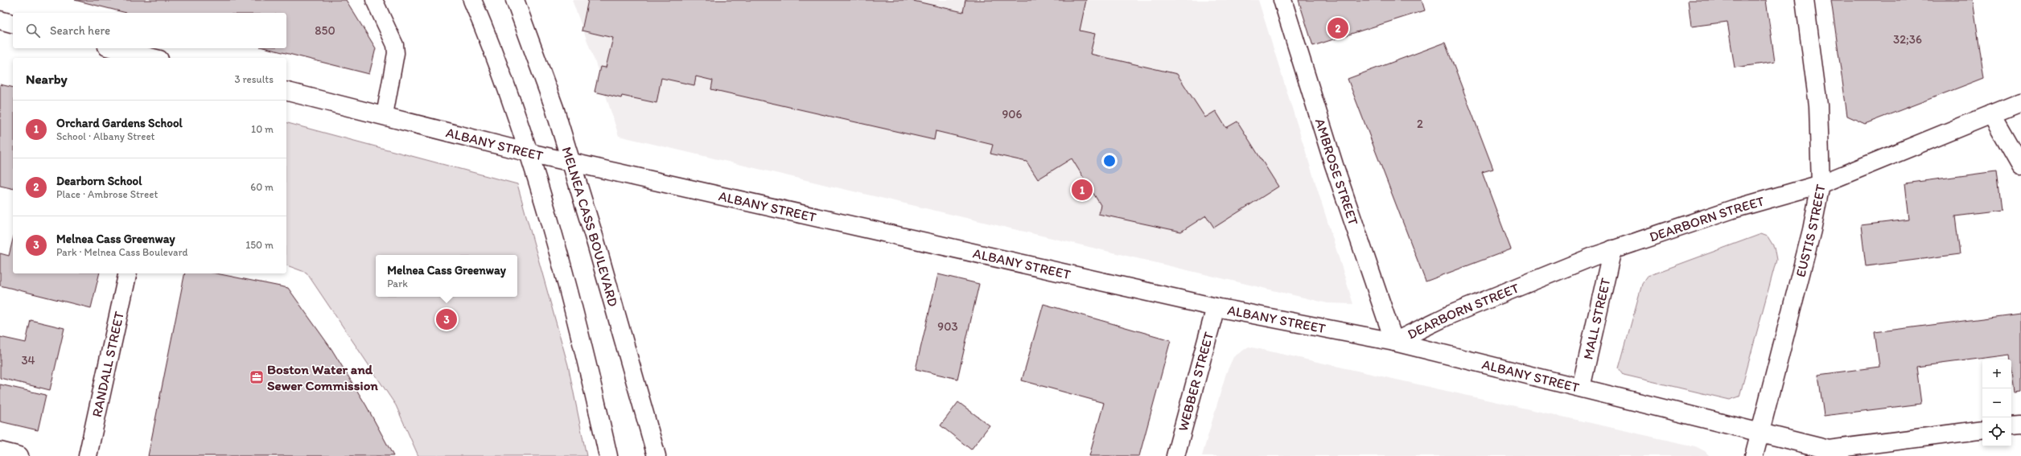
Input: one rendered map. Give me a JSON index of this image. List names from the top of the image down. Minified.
{"streets":{"main road":["ALBANY STREET","AMBROSE STREET","DEARBORN STREET","MELNEA CASS BOULEVARD","EUSTIS STREET","MALL STREET","RANDALL STREET","WEBBER STREET"]},"crossings":[["ALBANY STREET","AMBROSE STREET"],["ALBANY STREET","DEARBORN STREET"],["ALBANY STREET","MELNEA CASS BOULEVARD"],["ALBANY STREET","EUSTIS STREET"],["ALBANY STREET","MALL STREET"],["ALBANY STREET","WEBBER STREET"],["AMBROSE STREET","DEARBORN STREET"],["DEARBORN STREET","EUSTIS STREET"],["DEARBORN STREET","MALL STREET"]],"places":{"office":["Boston Water and Sewer Commission"]},"house_numbers":["850","32;36","906","2","903","34"],"page":{"search":"Search here","pins":["2","1","3"],"heading":["Nearby","3 results"],"list":[{"mark":"1","name":"Orchard Gardens School","note":"School · Albany Street","value":"10 m"},{"mark":"2","name":"Dearborn School","note":"Place · Ambrose Street","value":"60 m"},{"mark":"3","name":"Melnea Cass Greenway","note":"Park · Melnea Cass Boulevard","value":"150 m"}],"popup":["Melnea Cass Greenway","Park"],"map_buttons":["+","−"]}}
